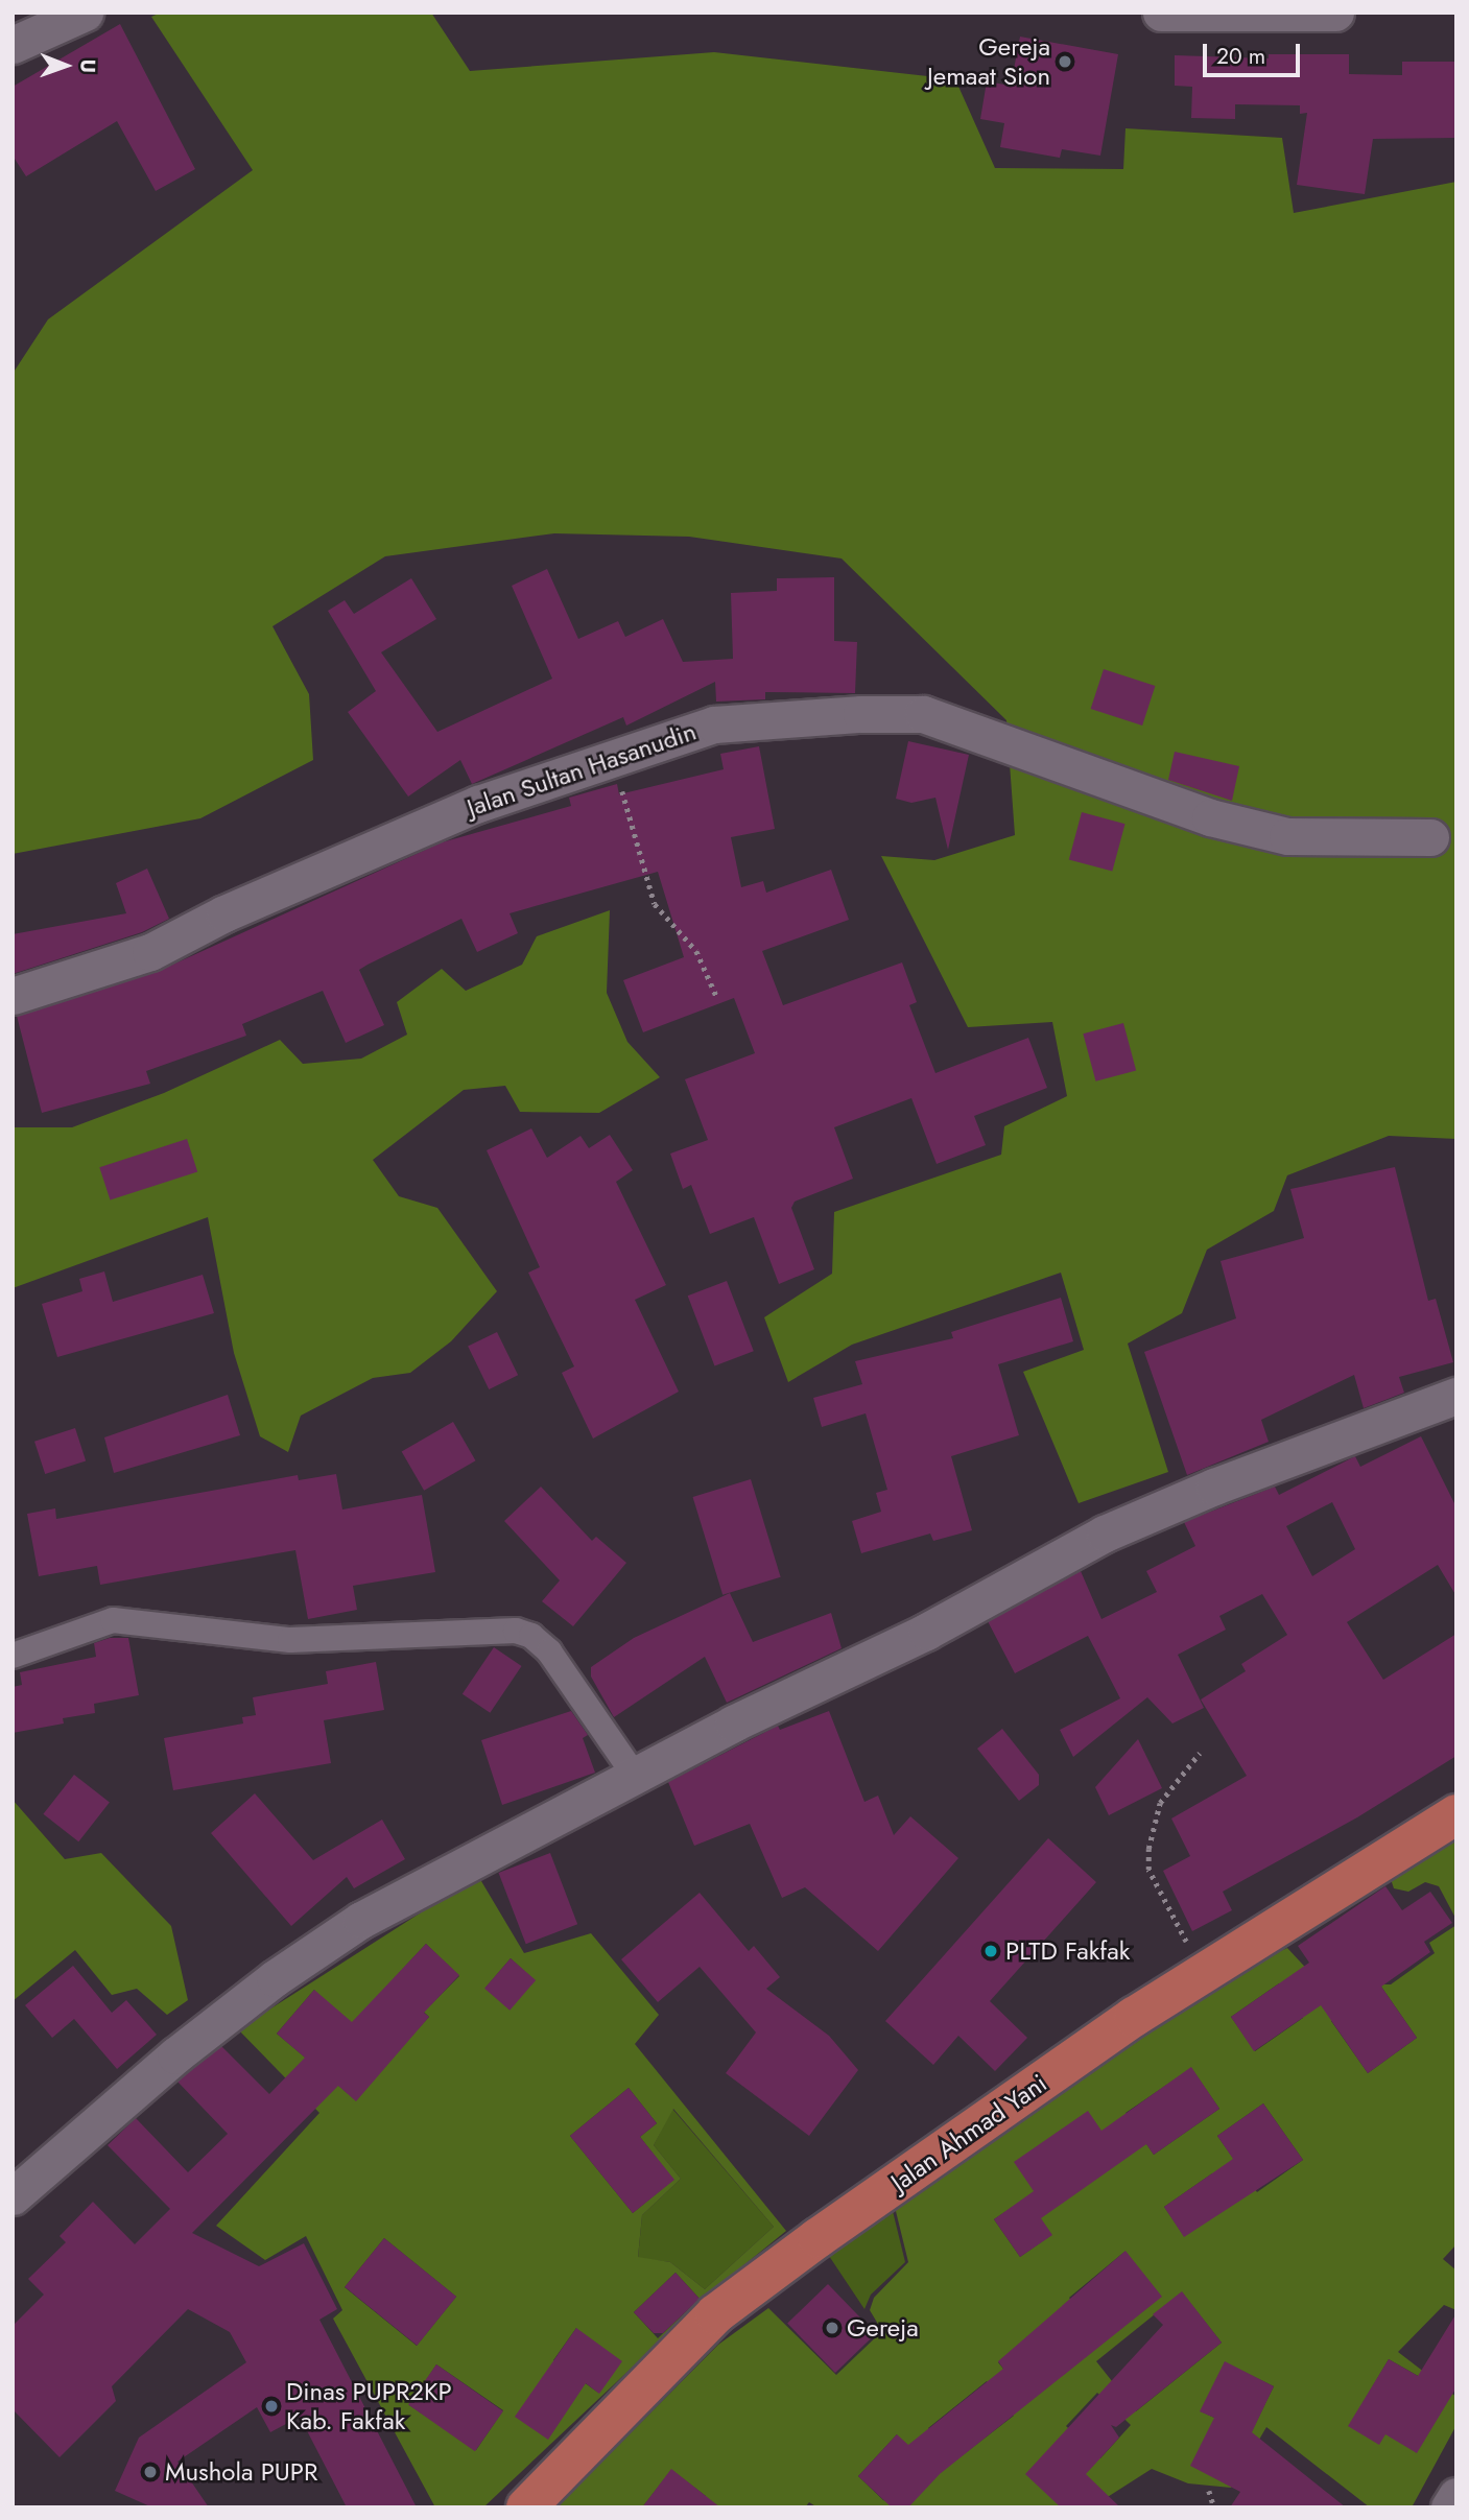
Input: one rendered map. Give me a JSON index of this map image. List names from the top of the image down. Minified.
{"streets":{"main road":["Jalan Sultan Hasanudin","Jalan Ahmad Yani"]},"places":["Gereja Jemaat Sion","PLTD Fakfak","Gereja","Dinas PUPR2KP Kab. Fakfak","Mushola PUPR"],"scale_bar":"20 m","north":"right"}
